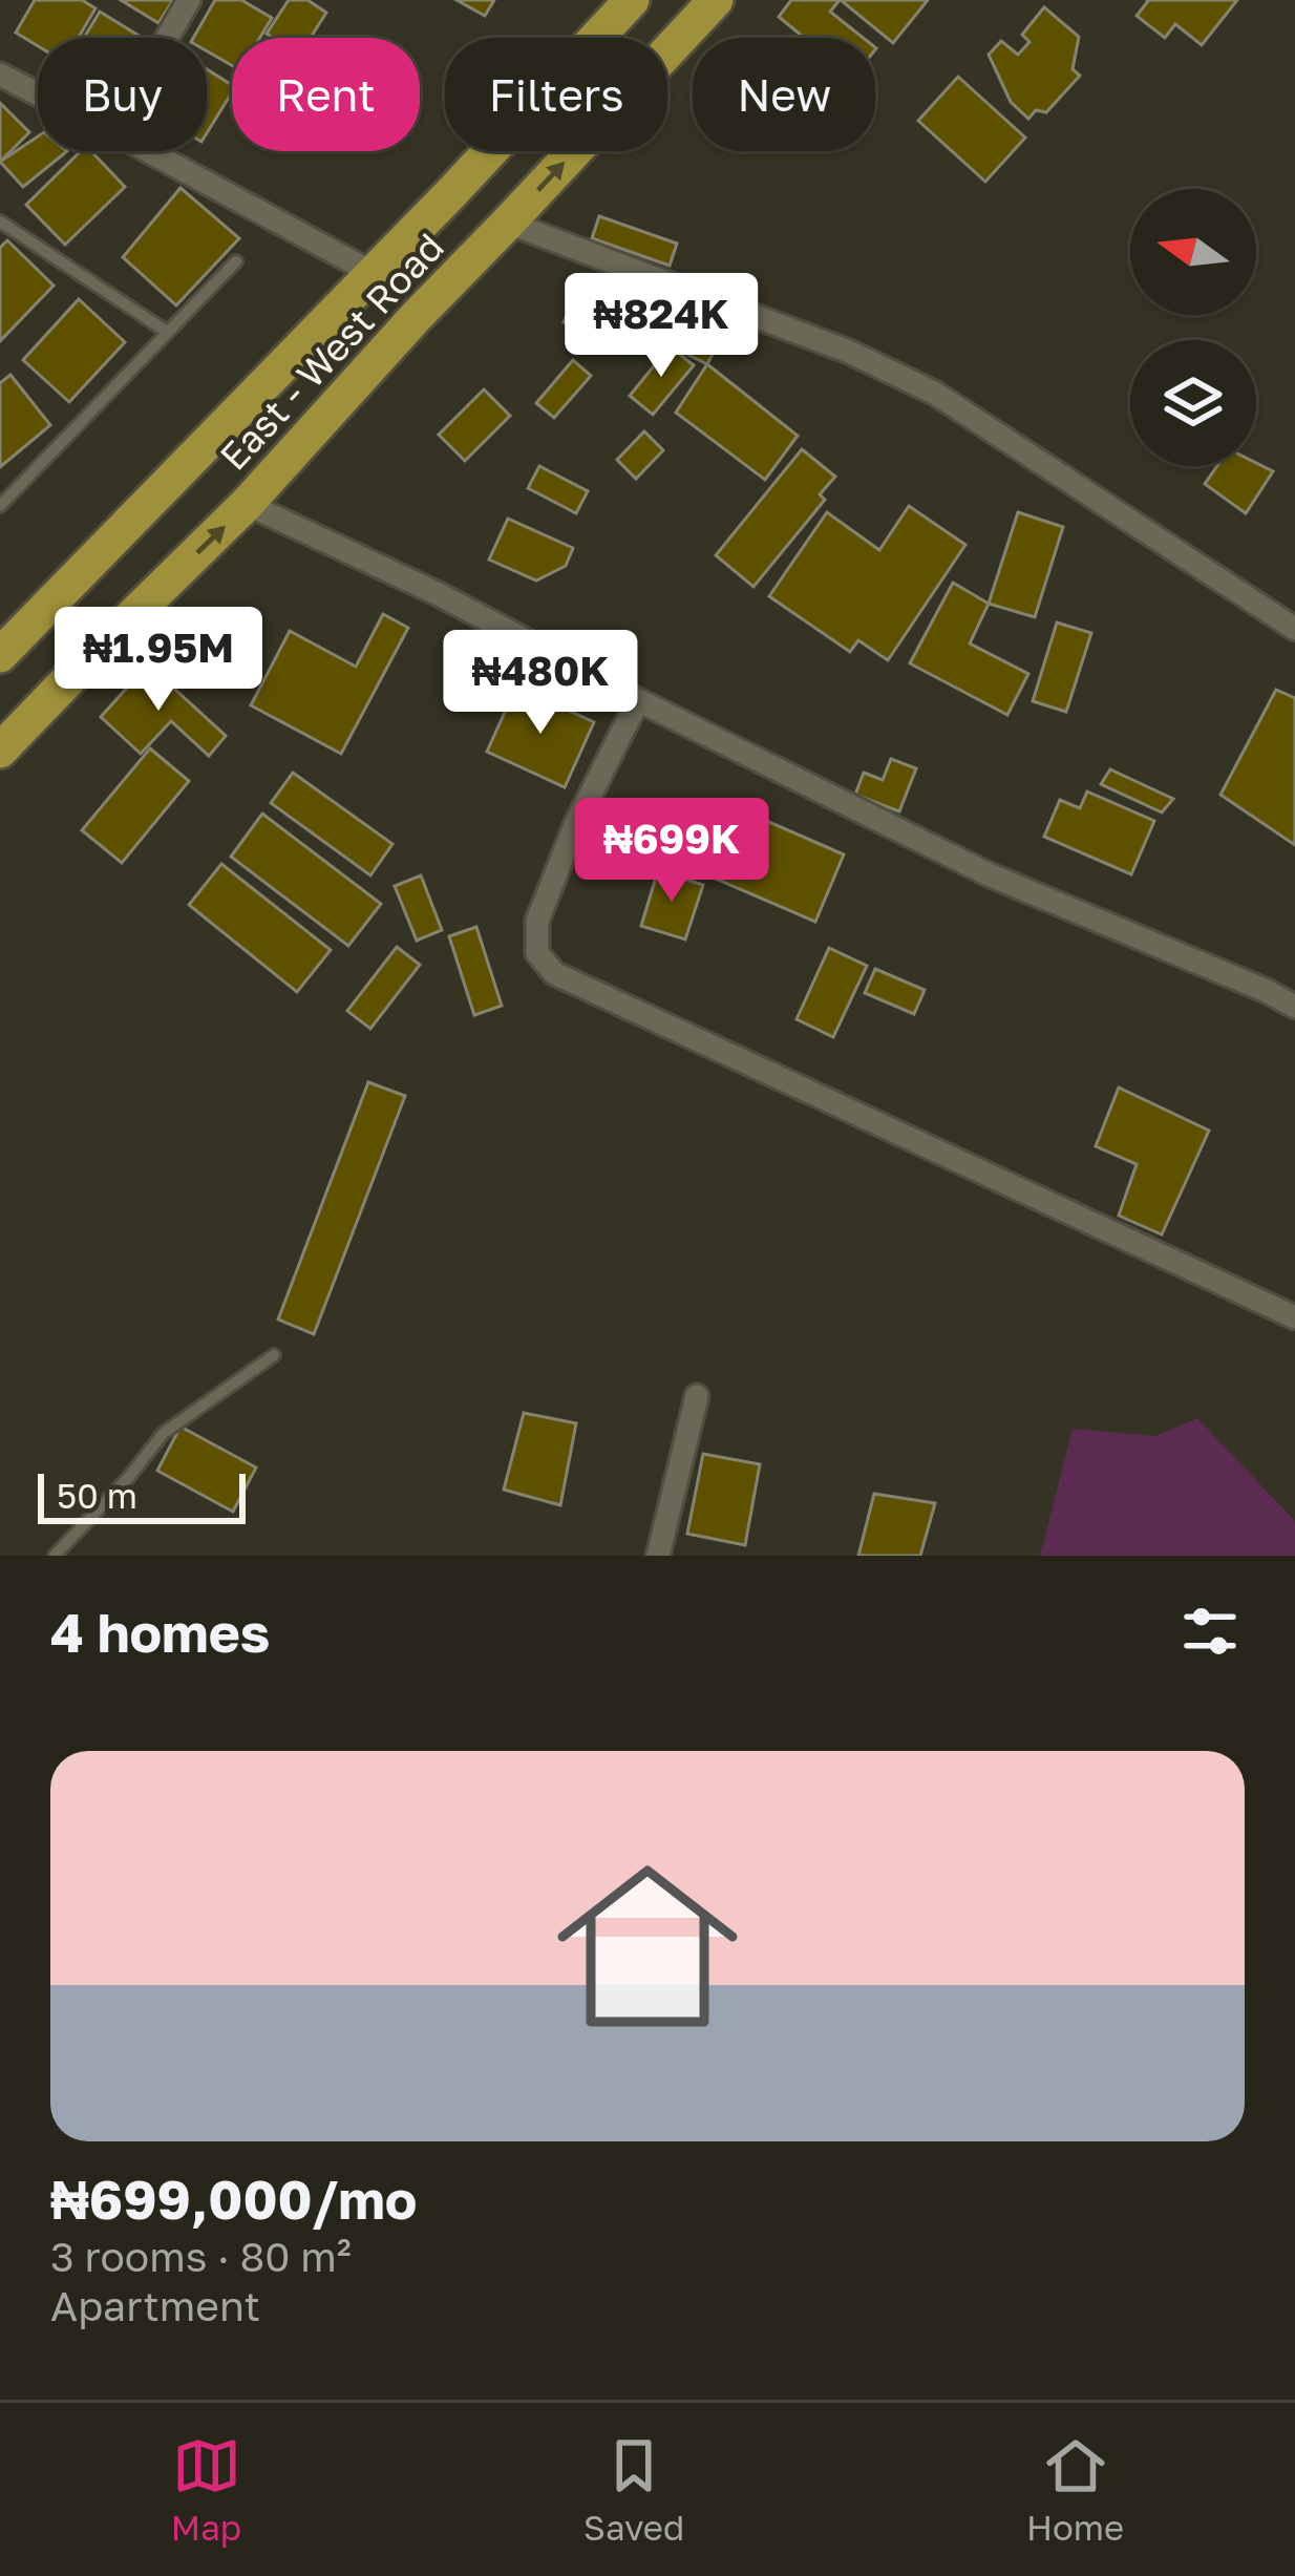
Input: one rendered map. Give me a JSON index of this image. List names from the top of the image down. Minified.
{"streets":{"main road":["East - West Road"]},"scale_bar":"50 m","north":"left","page":{"chip":["Buy","Rent","Filters","New"],"price":["₦824K","₦1.95M","₦480K","₦699K"],"scale":"50 m","heading":"4 homes","list":[{"name":"₦699,000/mo","note":"3 rooms · 80 m² · Apartment"}],"tabs":["Map","Saved","Home"]}}
